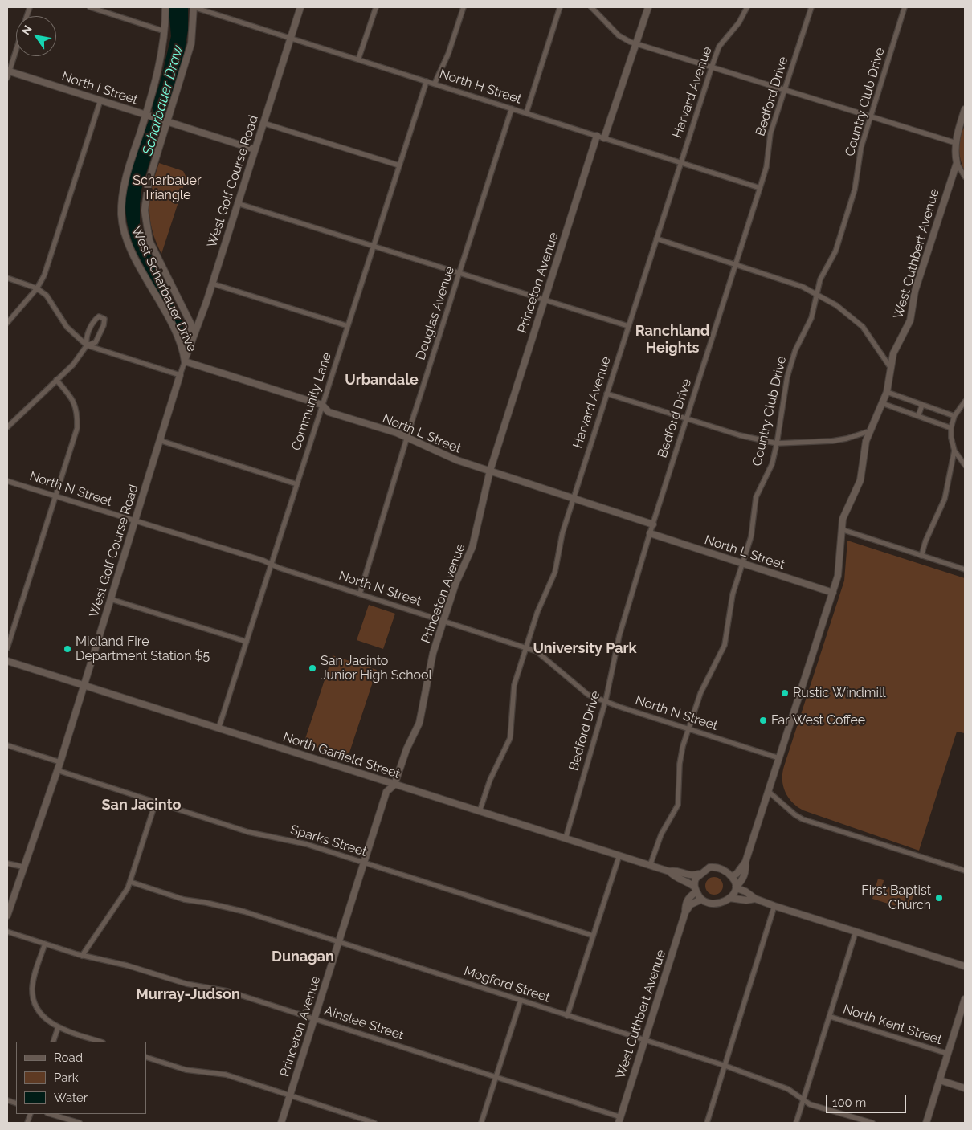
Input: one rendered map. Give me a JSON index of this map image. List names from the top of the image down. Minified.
{"streets":{"street":["North H Street","North I Street","Harvard Avenue","Bedford Drive","Country Club Drive","West Golf Course Road","West Cuthbert Avenue","Princeton Avenue","West Scharbauer Drive","Douglas Avenue","Community Lane","North L Street","North N Street","North Garfield Street","Sparks Street","Mogford Street","Ainslee Street","North Kent Street"]},"crossings":[["North H Street","Harvard Avenue"],["North H Street","Bedford Drive"],["North H Street","West Golf Course Road"],["North H Street","Princeton Avenue"],["North H Street","West Scharbauer Drive"],["North H Street","Douglas Avenue"],["North H Street","Community Lane"],["North I Street","West Golf Course Road"],["North I Street","West Scharbauer Drive"],["Harvard Avenue","North L Street"],["Harvard Avenue","North N Street"],["Harvard Avenue","North Garfield Street"],["Bedford Drive","North L Street"],["Bedford Drive","North N Street"],["Bedford Drive","North Garfield Street"],["Country Club Drive","North L Street"],["Country Club Drive","North N Street"],["Country Club Drive","North Garfield Street"],["West Golf Course Road","West Scharbauer Drive"],["West Golf Course Road","North L Street"],["West Golf Course Road","North N Street"],["West Golf Course Road","North Garfield Street"],["West Golf Course Road","Sparks Street"],["West Cuthbert Avenue","North L Street"],["West Cuthbert Avenue","North N Street"],["West Cuthbert Avenue","Mogford Street"],["West Cuthbert Avenue","Ainslee Street"],["Princeton Avenue","North L Street"],["Princeton Avenue","North N Street"],["Princeton Avenue","North Garfield Street"],["Princeton Avenue","Sparks Street"],["Princeton Avenue","Mogford Street"],["Princeton Avenue","Ainslee Street"],["West Scharbauer Drive","North L Street"],["Douglas Avenue","North L Street"],["Douglas Avenue","North N Street"],["Community Lane","North L Street"],["Community Lane","North N Street"],["Community Lane","North Garfield Street"]],"districts":["Ranchland Heights","Urbandale","University Park","San Jacinto","Dunagan","Murray-Judson"],"water":["Scharbauer Draw"],"parks":["Scharbauer Triangle"],"places":["Midland Fire Department Station $5","San Jacinto Junior High School","Rustic Windmill","Far West Coffee","First Baptist Church"],"legend":["Road","Park","Water"],"scale_bar":"100 m","north":"top left"}
